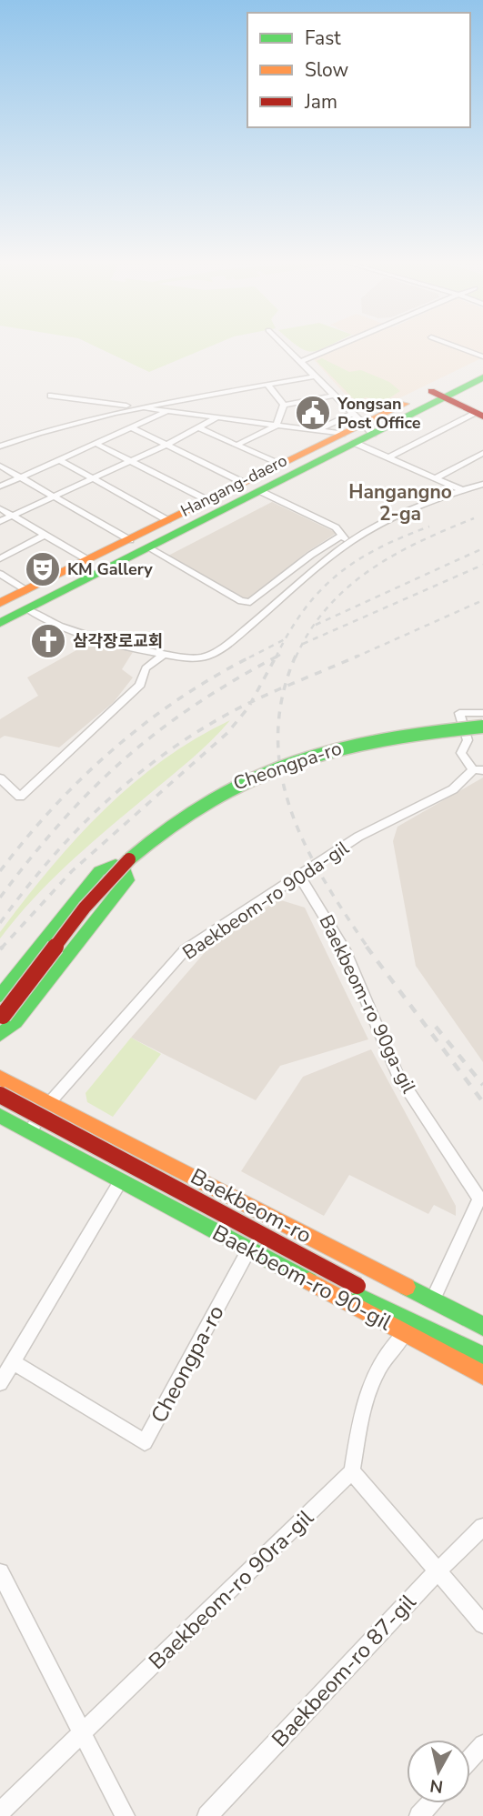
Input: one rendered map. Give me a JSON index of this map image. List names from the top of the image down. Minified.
{"streets":{"main road":["Hangang-daero","Cheongpa-ro","Baekbeom-ro","Baekbeom-ro 90-gil"],"street":["Baekbeom-ro 90da-gil","Baekbeom-ro 90ga-gil","Baekbeom-ro 90ra-gil","Baekbeom-ro 87-gil"]},"crossings":[["Cheongpa-ro","Baekbeom-ro 90-gil"],["Baekbeom-ro 90da-gil","Baekbeom-ro 90ga-gil"],["Baekbeom-ro 90da-gil","Baekbeom-ro 90-gil"],["Baekbeom-ro 90ga-gil","Baekbeom-ro 90-gil"]],"districts":["Hangangno 2-ga"],"places":{"public building":["Yongsan Post Office"],"theatre":["KM Gallery"],"church":["삼각장로교회"]},"legend":["Fast","Slow","Jam"],"north":"bottom"}
